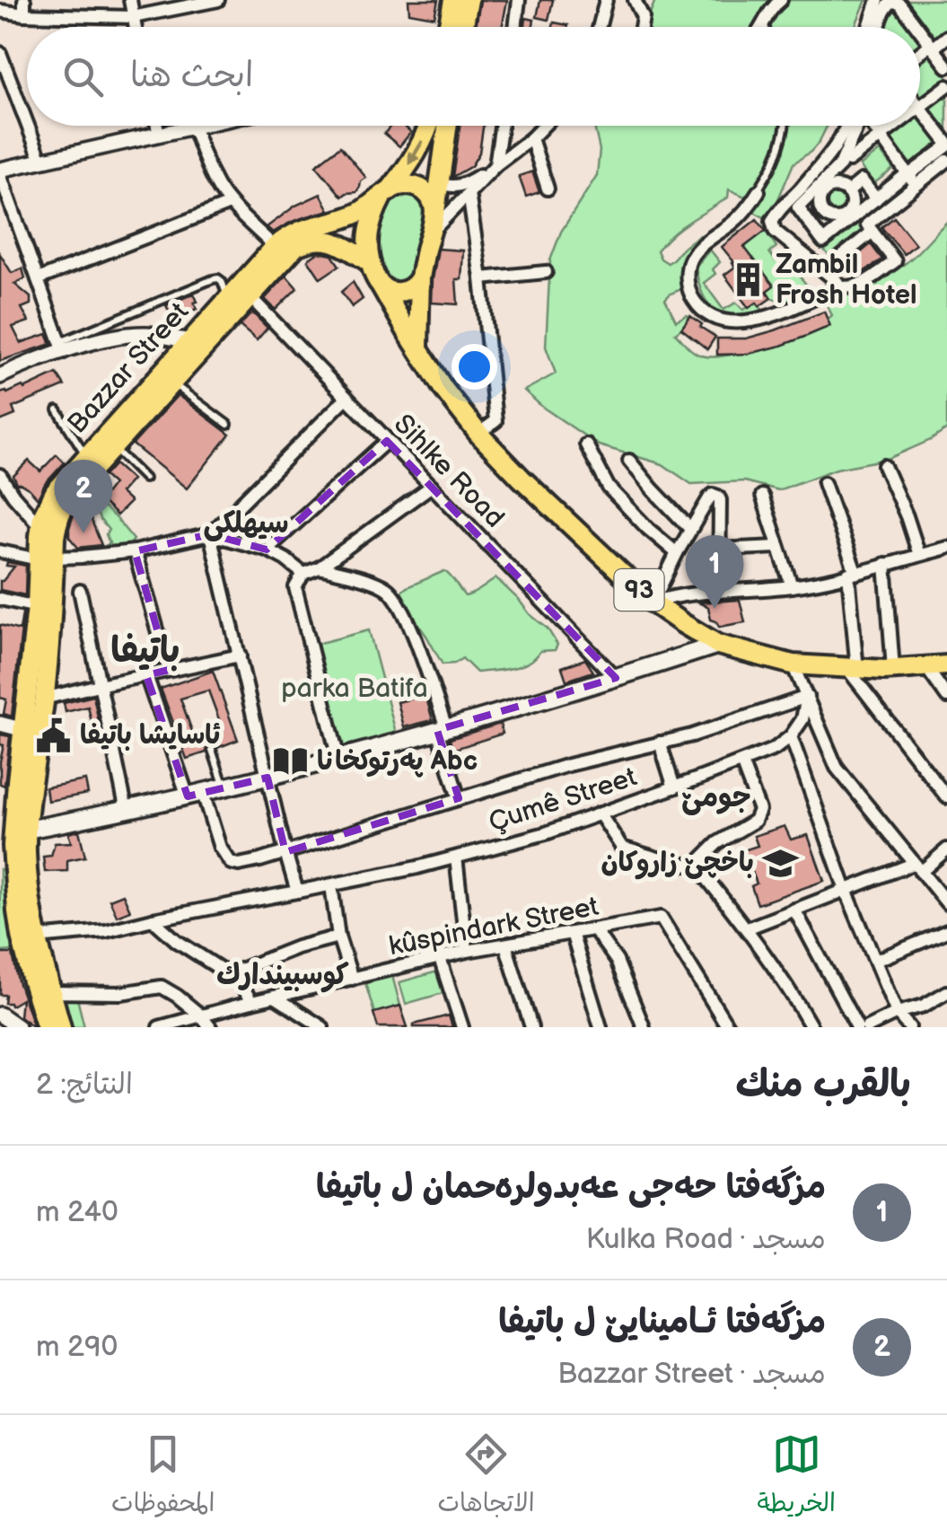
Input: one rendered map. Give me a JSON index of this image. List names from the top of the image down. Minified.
{"streets":{"main road":["Bazzar Street","93"],"street":["Sihlke Road","Çumê Street","kûspindark Street"]},"crossings":[["Bazzar Street","Sihlke Road"],["Bazzar Street","93"],["Bazzar Street","Çumê Street"]],"districts":["سيهلكى","باتیفا","جومێ","كوسبيندارك"],"parks":["parka Batifa"],"places":{"building":["Zambil Frosh Hotel"],"public building":["ئاسایشا باتیفا"],"library":["په‌رتوكخانا Abc"],"school or university":["باخچێ زاروکان"]},"page":{"search":"ابحث هنا","pins":["2","1"],"heading":["بالقرب منك","النتائج: 2"],"list":[{"mark":"1","name":"مزگەفتا حەجی عەبدولرەحمان ل باتیفا","note":"مسجد · Kulka Road","value":"240 m"},{"mark":"2","name":"مزگەفتا ئـامینایێ ل باتیفا","note":"مسجد · Bazzar Street","value":"290 m"}],"nav":["الخريطة","الاتجاهات","المحفوظات"]}}
